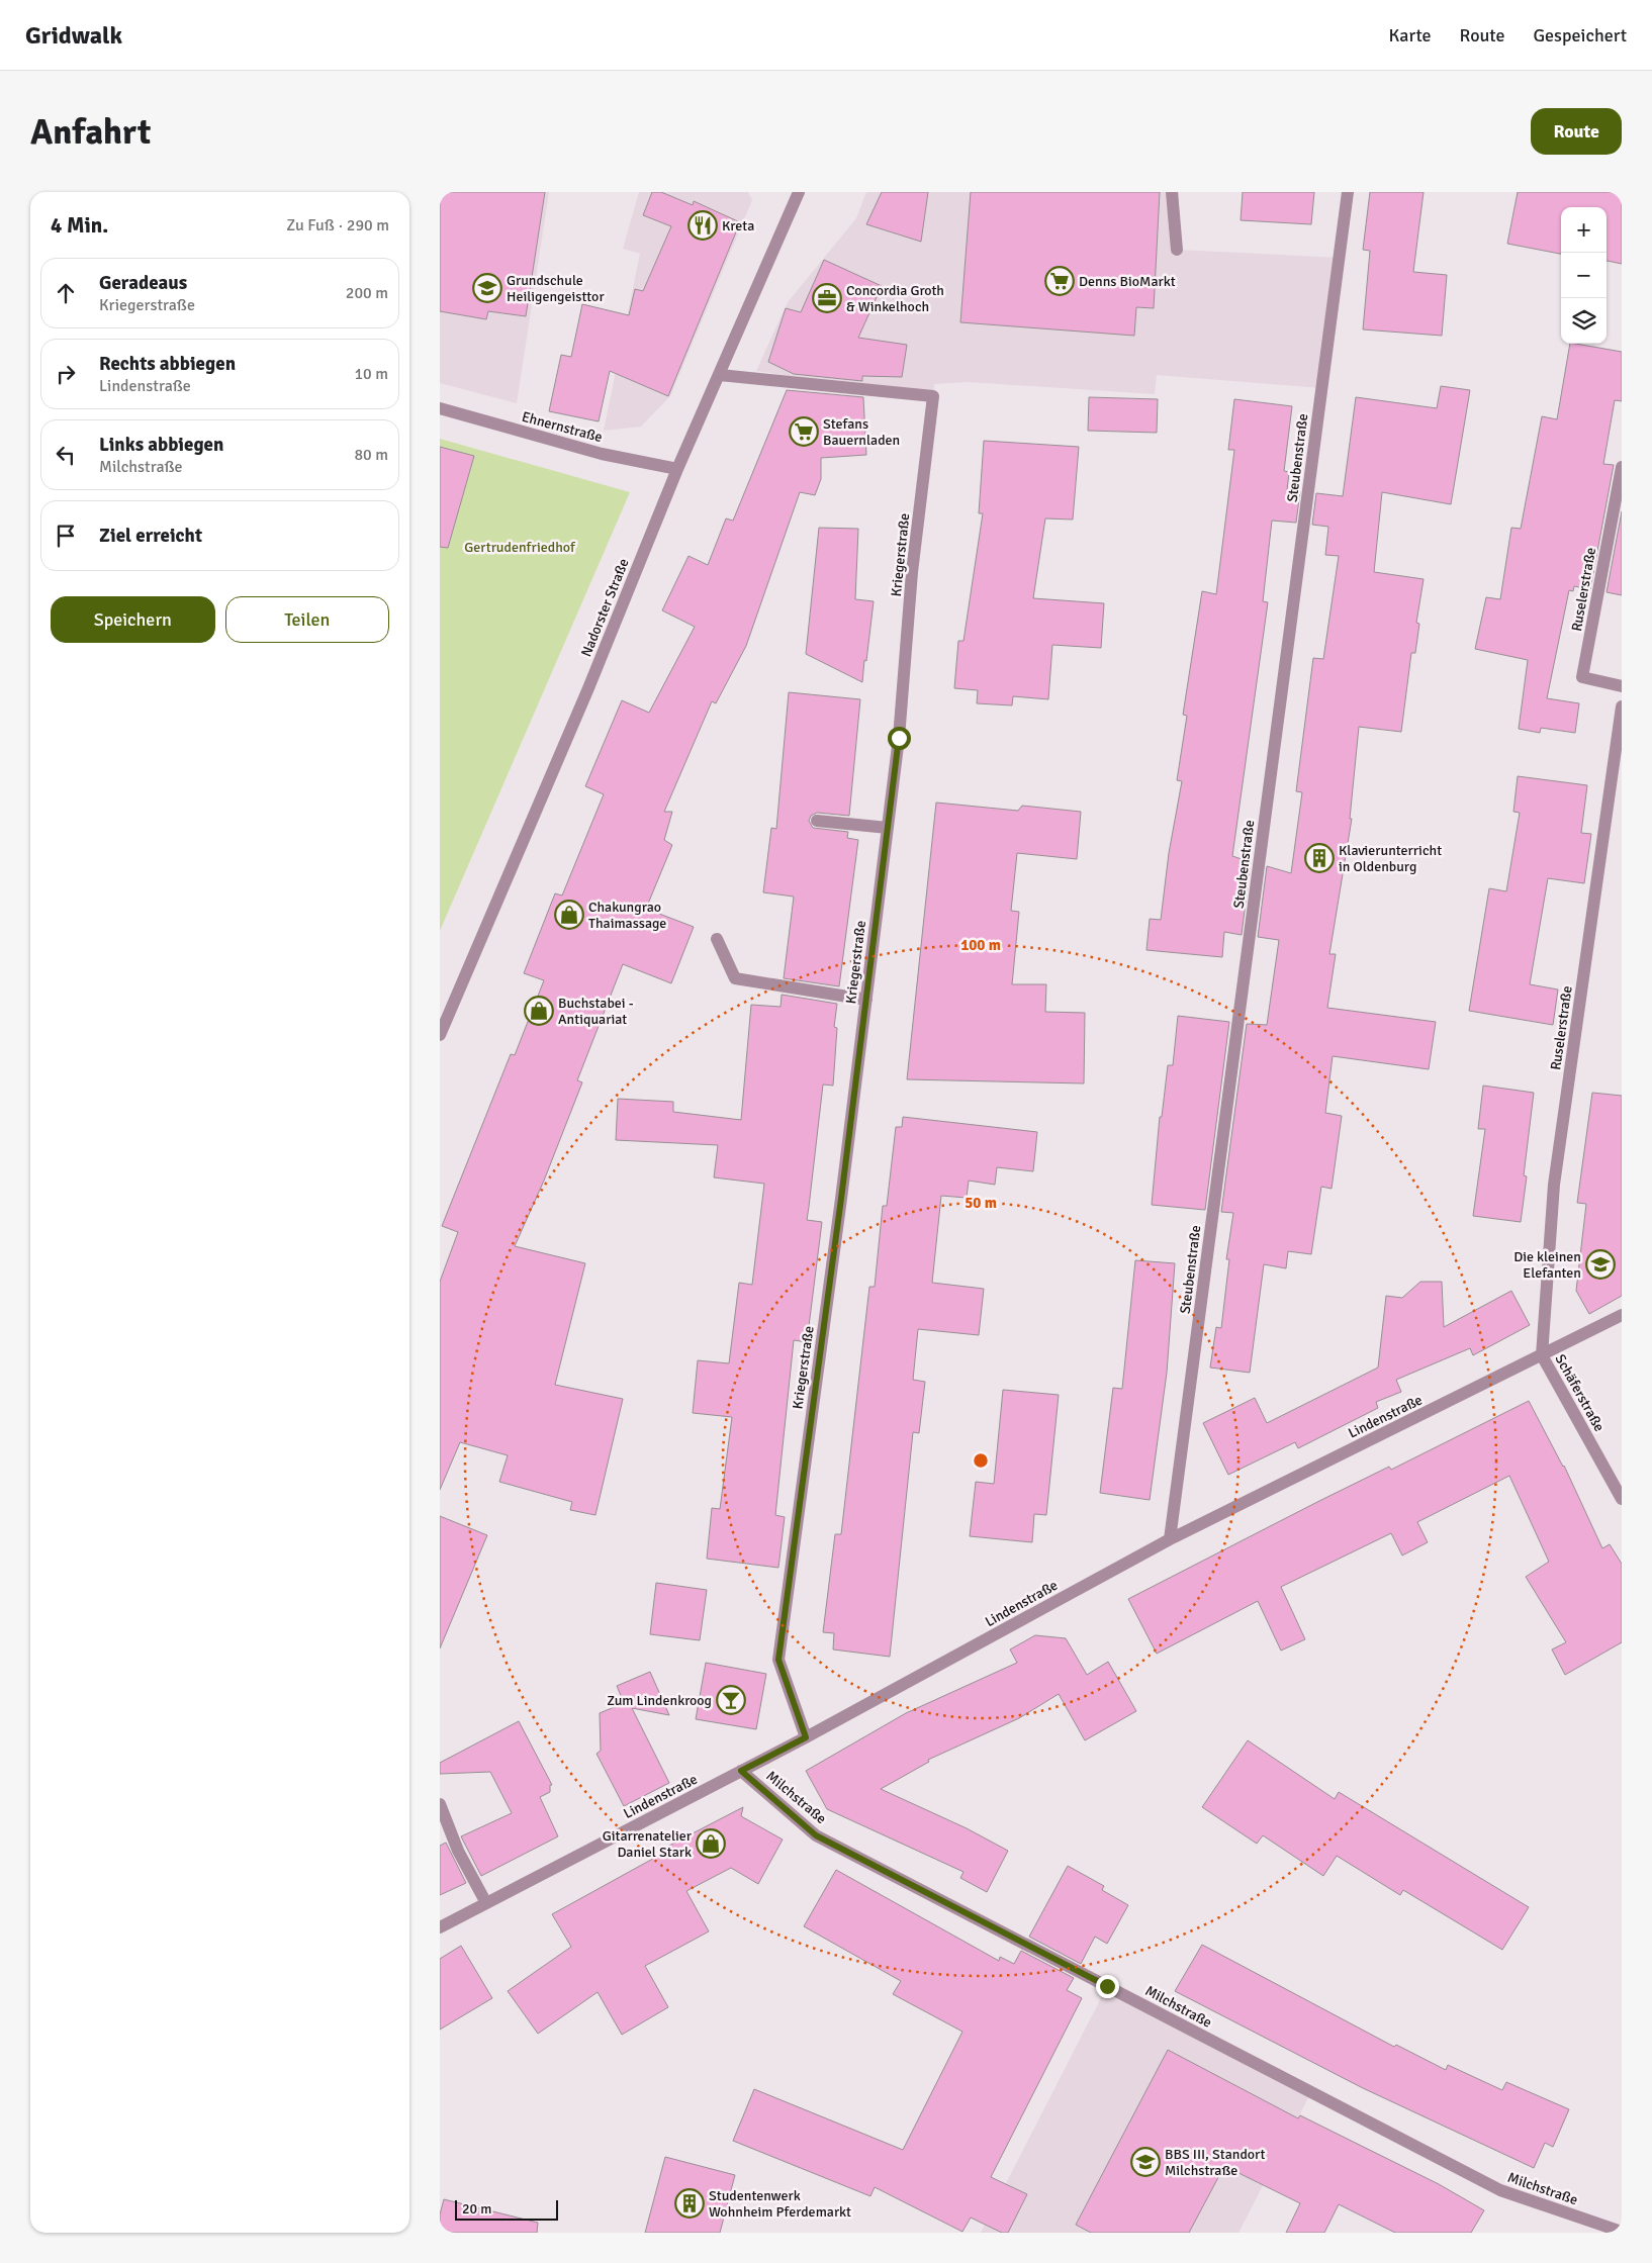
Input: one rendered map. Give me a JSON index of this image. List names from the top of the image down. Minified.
{"streets":{"street":["Ehnernstraße","Steubenstraße","Kriegerstraße","Ruselerstraße","Nadorster Straße","Schäferstraße","Lindenstraße","Milchstraße"]},"crossings":[["Ehnernstraße","Nadorster Straße"],["Steubenstraße","Lindenstraße"],["Kriegerstraße","Nadorster Straße"],["Kriegerstraße","Lindenstraße"],["Ruselerstraße","Schäferstraße"],["Ruselerstraße","Lindenstraße"],["Schäferstraße","Lindenstraße"],["Lindenstraße","Milchstraße"]],"parks":["Gertrudenfriedhof"],"places":{"restaurant":["Kreta"],"supermarket":["Denns BioMarkt","Stefans Bauernladen"],"school or university":["Grundschule Heiligengeisttor","Die kleinen Elefanten","BBS III, Standort Milchstraße"],"office":["Concordia Groth & Winkelhoch"],"building":["Klavierunterricht in Oldenburg","Studentenwerk Wohnheim Pferdemarkt"],"shop":["Chakungrao Thaimassage","Buchstabei - Antiquariat","Gitarrenatelier Daniel Stark"],"bar":["Zum Lindenkroog"]},"scale_bar":"20 m","page":{"header":"Gridwalk","nav":["Karte","Route","Gespeichert"],"buttons":["Route",["Speichern","Teilen"]],"title":"Anfahrt","heading":["4 Min.","Zu Fuß · 290 m"],"map_buttons":["+","−"],"list":[["Geradeaus","Kriegerstraße","200 m"],["Rechts abbiegen","Lindenstraße","10 m"],["Links abbiegen","Milchstraße","80 m"],"Ziel erreicht"],"scale":"20 m"},"rings":["100 m","50 m"]}
